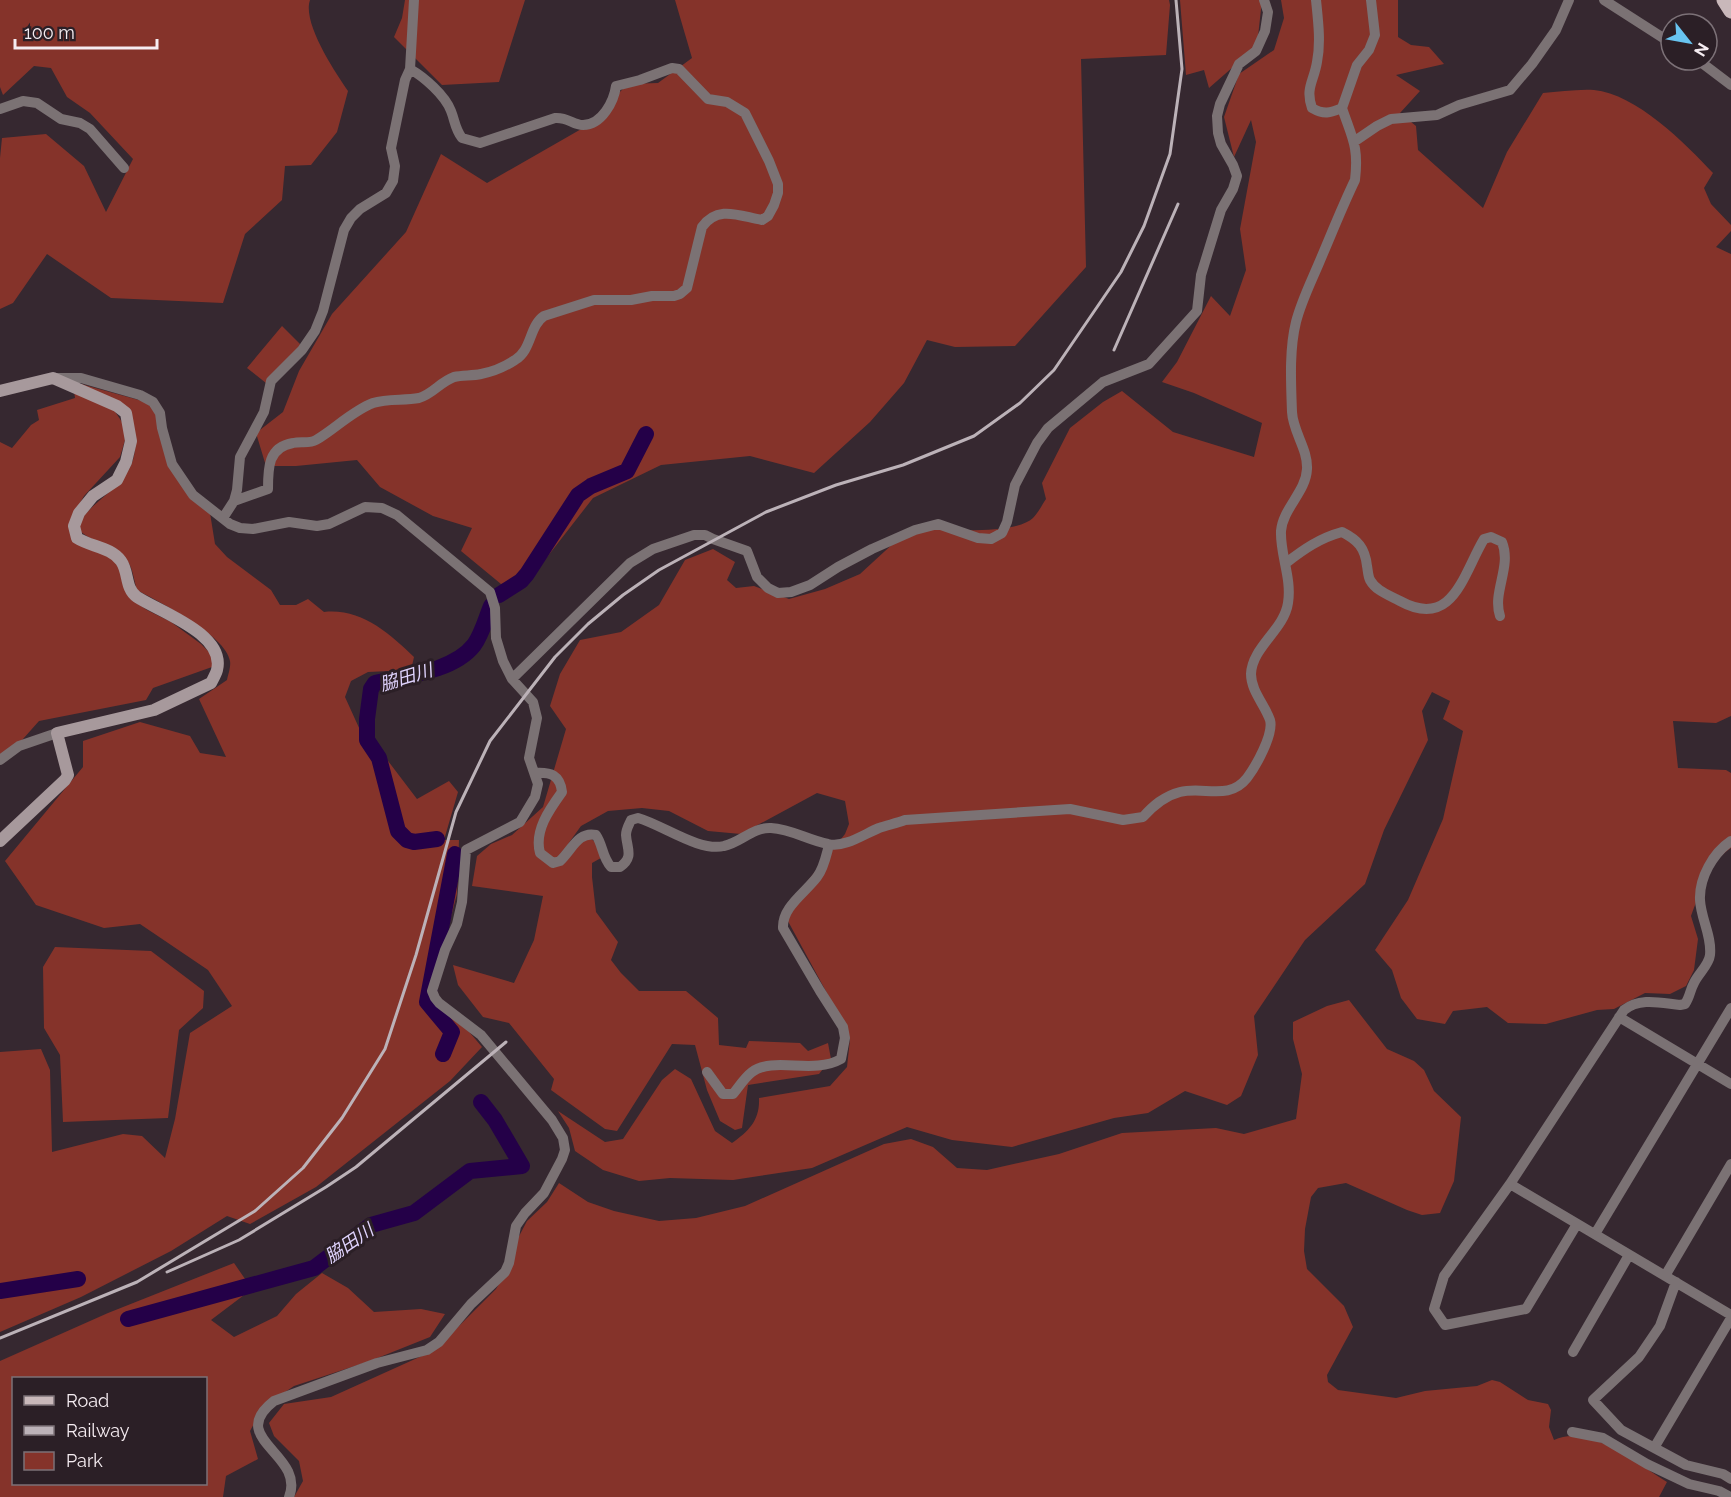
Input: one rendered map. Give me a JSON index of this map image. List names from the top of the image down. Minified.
{"water":["脇田川"],"legend":["Road","Railway","Park"],"scale_bar":"100 m","north":"bottom right"}
